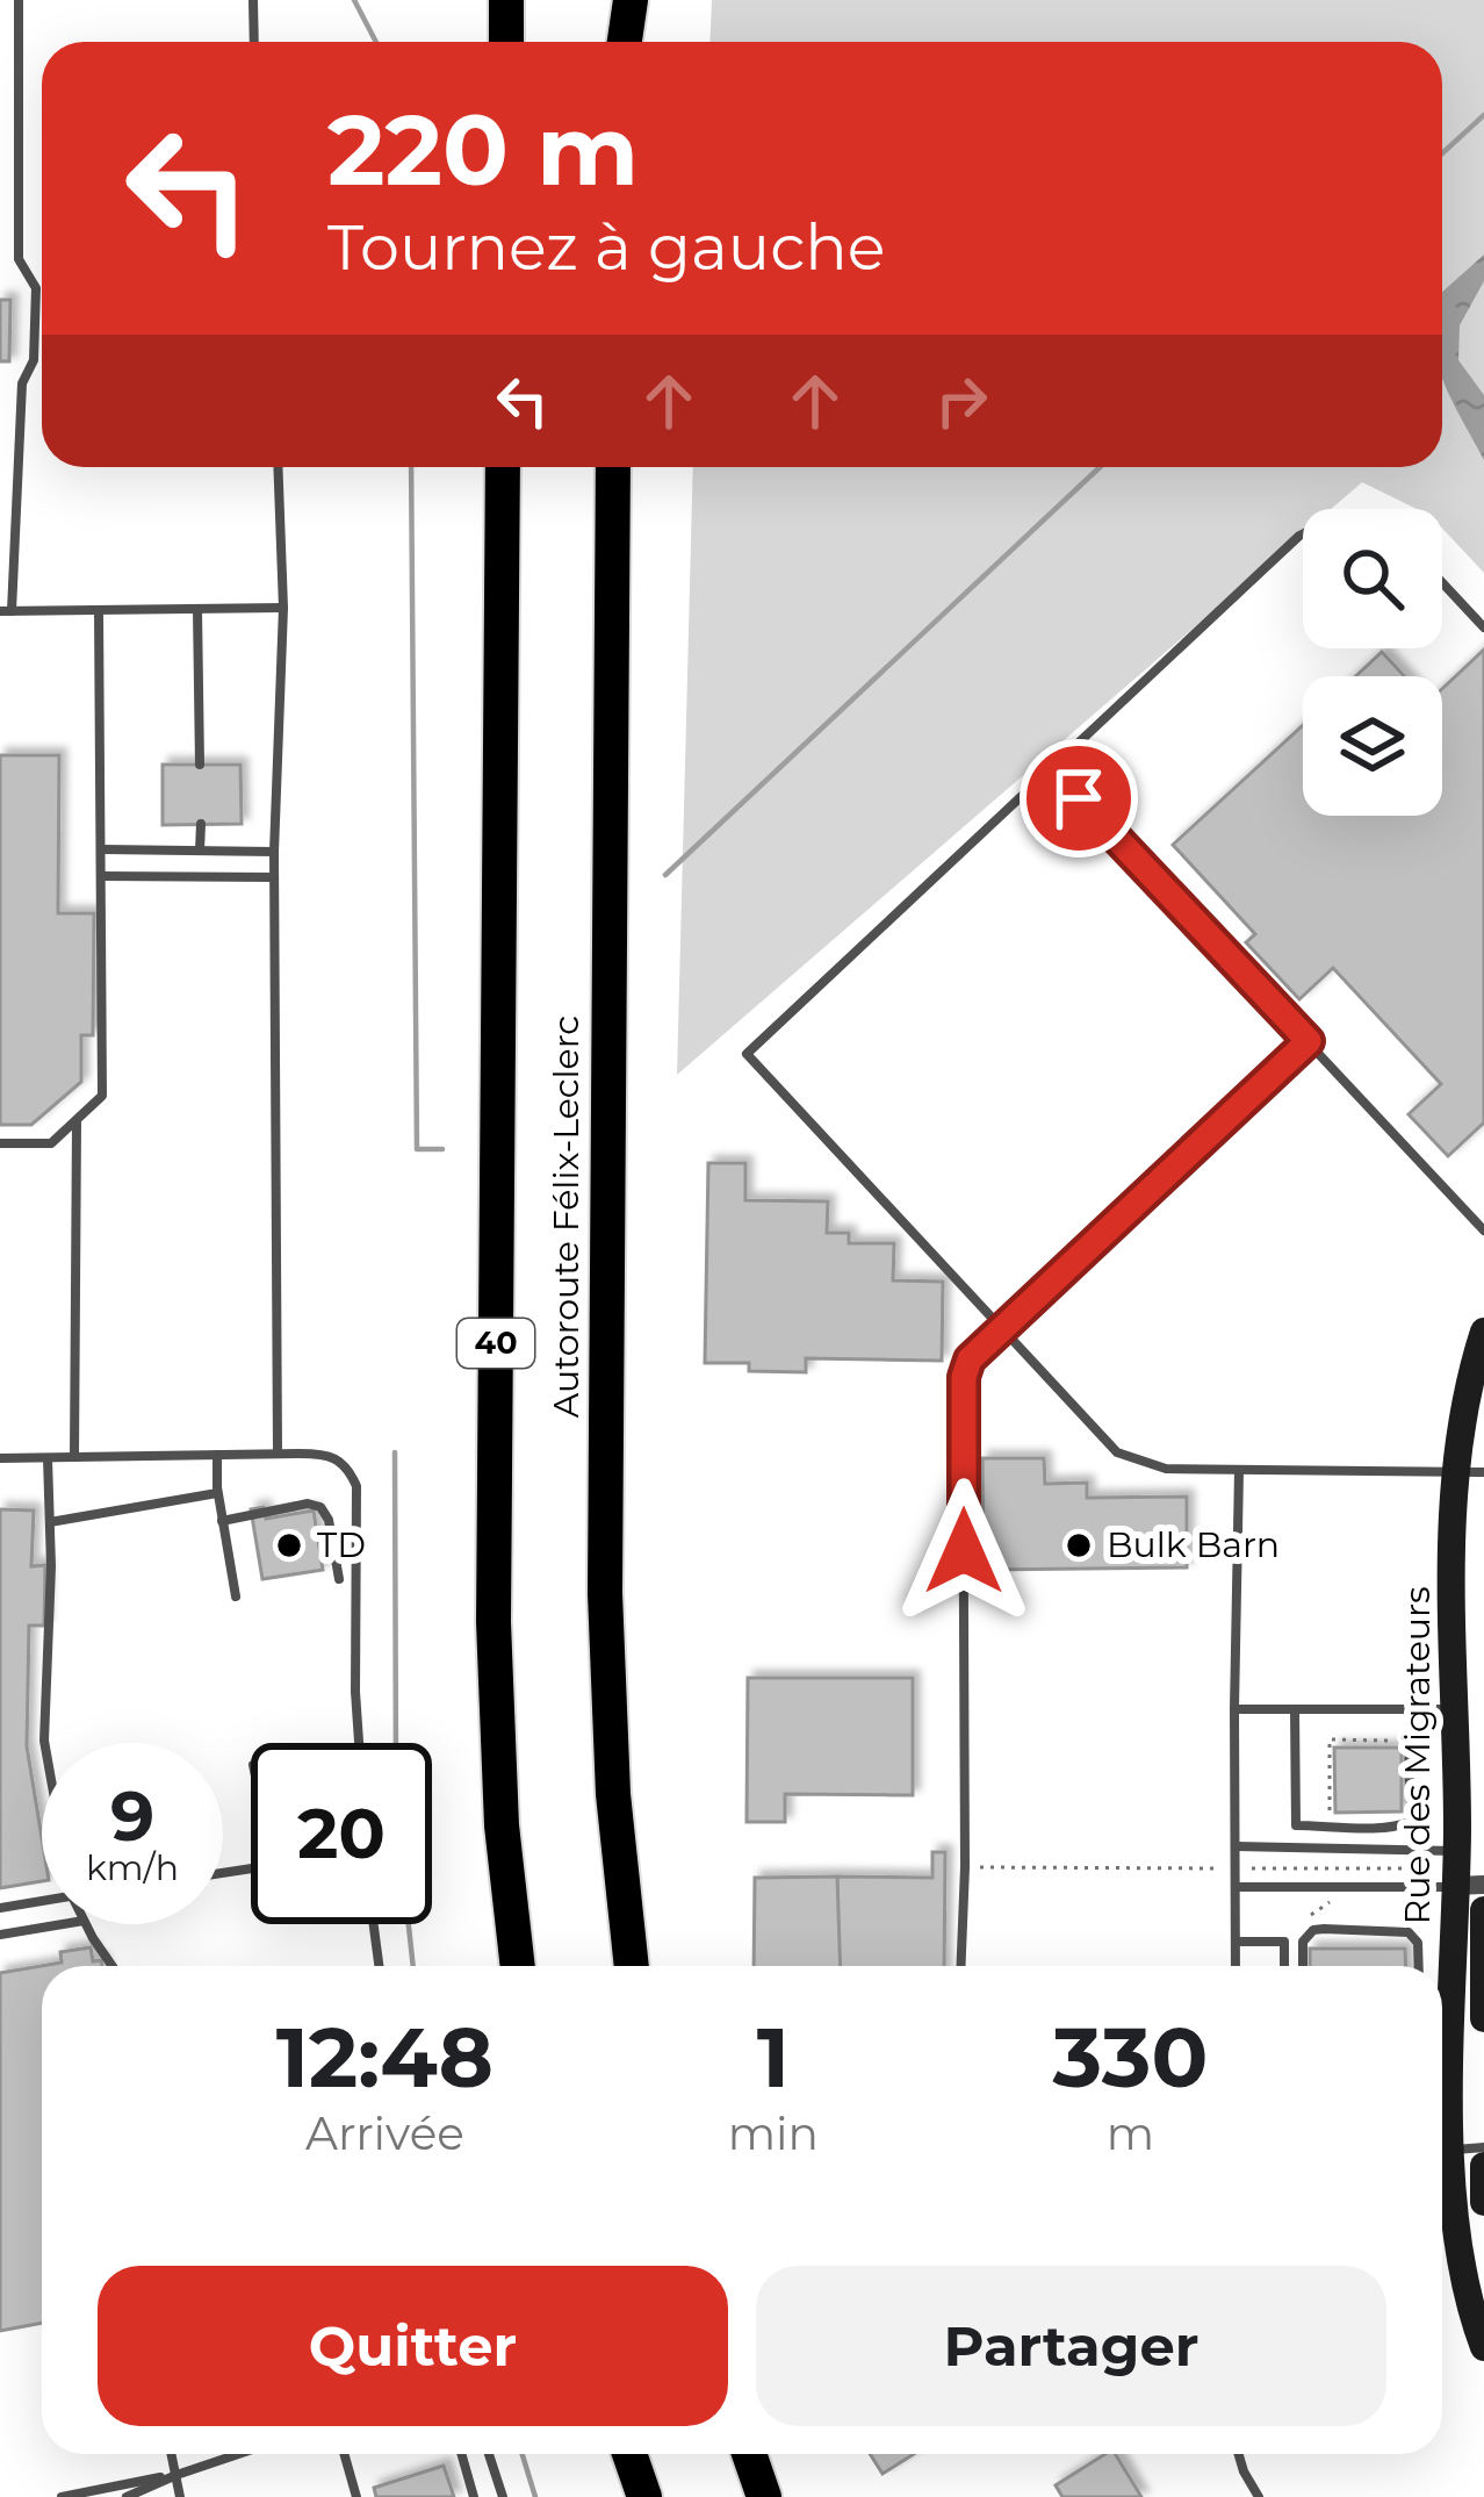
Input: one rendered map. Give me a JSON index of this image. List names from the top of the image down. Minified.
{"streets":{"highway":["Autoroute Félix-Leclerc","40"],"street":["Rue des Migrateurs"]},"places":["TD","Bulk Barn"],"page":{"turn":["220 m","Tournez à gauche"],"speed":"9 km/h","limit":"20","eta":["12:48","Arrivée","1","min","330","m"],"buttons":["Quitter","Partager"]}}
